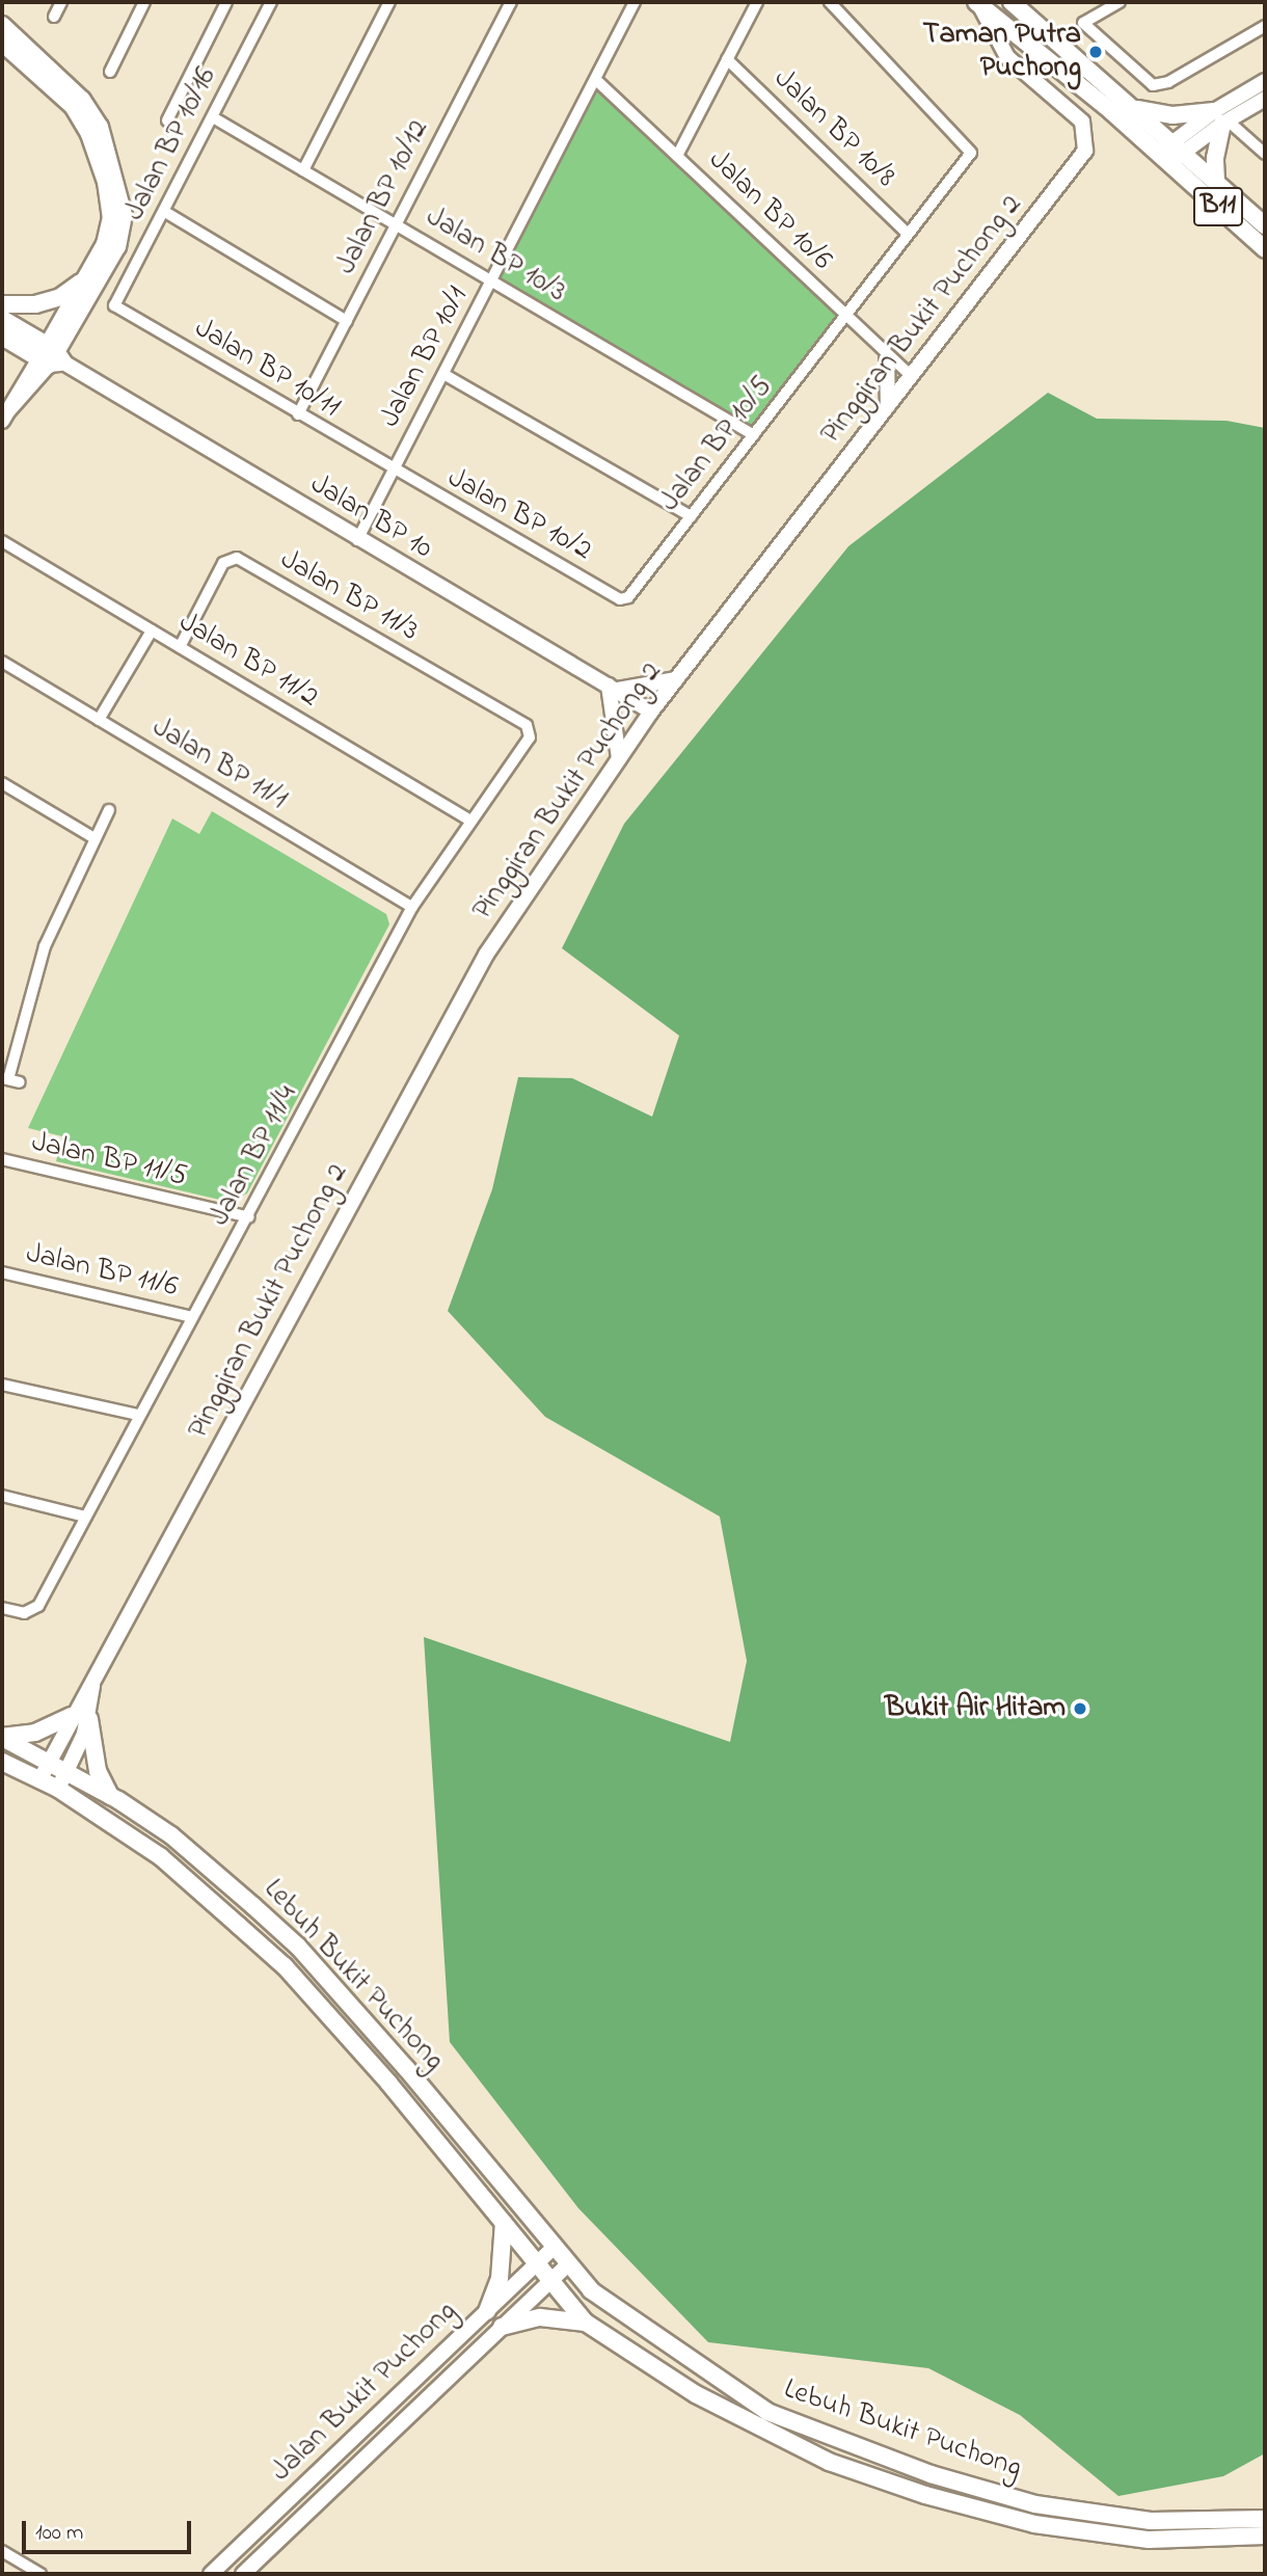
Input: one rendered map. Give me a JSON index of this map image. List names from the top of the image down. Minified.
{"streets":{"main road":["B11","Lebuh Bukit Puchong"],"street":["Jalan BP 10/8","Jalan BP 10/16","Jalan BP 10/12","Jalan BP 10/6","Jalan BP 10/3","Pinggiran Bukit Puchong 2","Jalan BP 10/1","Jalan BP 10/11","Jalan BP 10/5","Jalan BP 10/2","Jalan BP 10","Jalan BP 11/3","Jalan BP 11/2","Jalan BP 11/1","Jalan BP 11/4","Jalan BP 11/5","Jalan BP 11/6","Jalan Bukit Puchong"]},"crossings":[["Jalan BP 10/8","Jalan BP 10/5"],["Jalan BP 10/16","Jalan BP 10/3"],["Jalan BP 10/16","Jalan BP 10/11"],["Jalan BP 10/12","Jalan BP 10/3"],["Jalan BP 10/12","Jalan BP 10/11"],["B11","Pinggiran Bukit Puchong 2"],["Jalan BP 10/6","Pinggiran Bukit Puchong 2"],["Jalan BP 10/6","Jalan BP 10/1"],["Jalan BP 10/6","Jalan BP 10/5"],["Jalan BP 10/3","Jalan BP 10/1"],["Jalan BP 10/3","Jalan BP 10/5"],["Pinggiran Bukit Puchong 2","Jalan BP 10"],["Pinggiran Bukit Puchong 2","Lebuh Bukit Puchong"],["Jalan BP 10/1","Jalan BP 10/11"],["Jalan BP 10/1","Jalan BP 10/2"],["Jalan BP 10/1","Jalan BP 10"],["Jalan BP 10/11","Jalan BP 10/2"],["Jalan BP 10/5","Jalan BP 10/2"],["Jalan BP 11/3","Jalan BP 11/2"],["Jalan BP 11/3","Jalan BP 11/4"],["Jalan BP 11/2","Jalan BP 11/4"],["Jalan BP 11/1","Jalan BP 11/4"],["Jalan BP 11/4","Jalan BP 11/5"],["Jalan BP 11/4","Jalan BP 11/6"],["Lebuh Bukit Puchong","Jalan Bukit Puchong"]],"places":["Taman Putra Puchong","Bukit Air Hitam"],"scale_bar":"100 m"}
